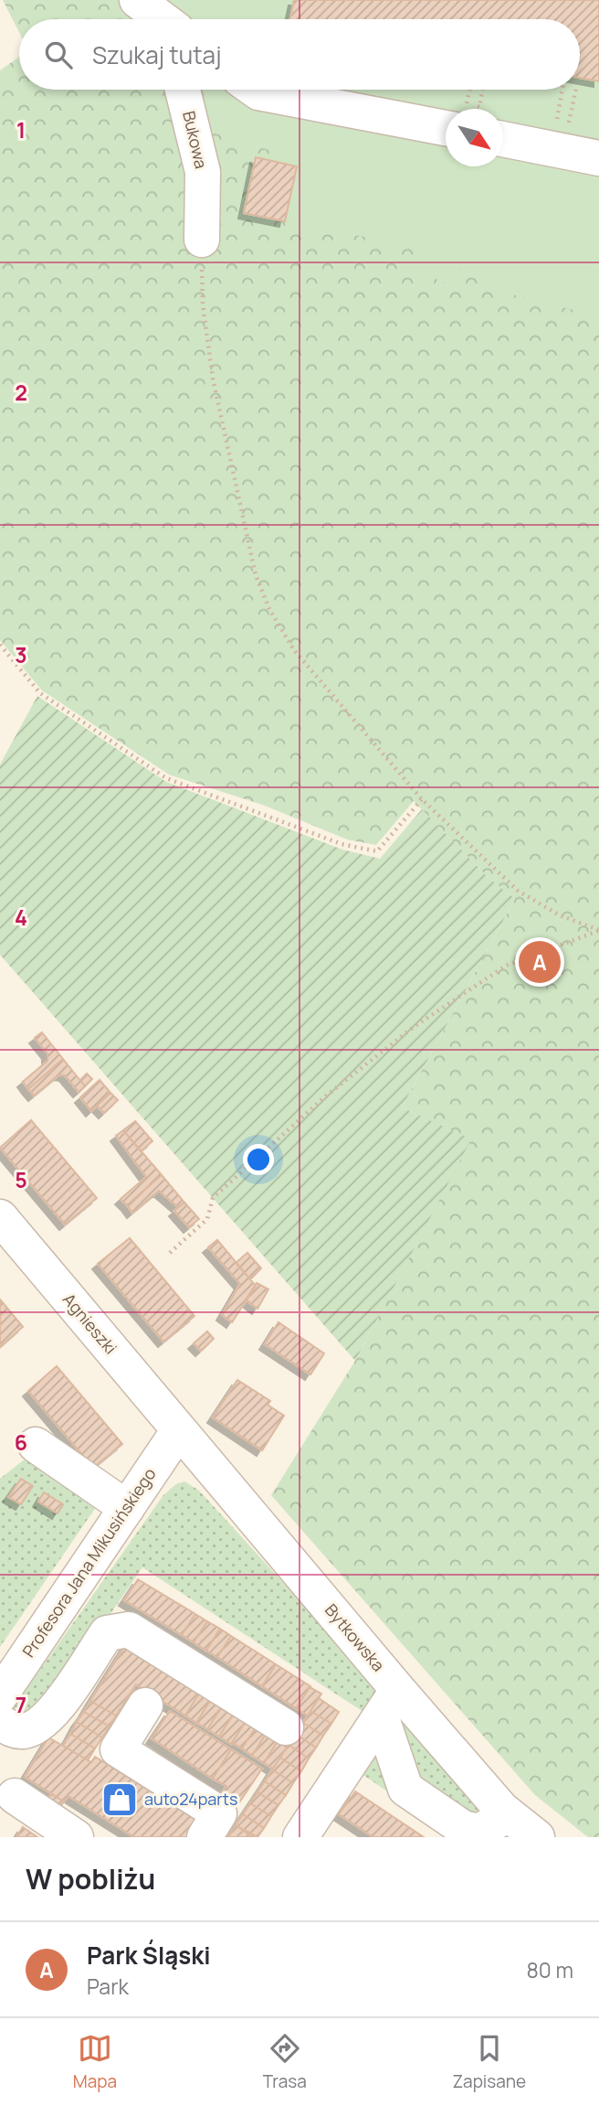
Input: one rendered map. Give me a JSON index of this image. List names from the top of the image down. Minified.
{"streets":{"street":["Bukowa","Agnieszki","Profesora Jana Mikusińskiego","Bytkowska"]},"crossings":[["Agnieszki","Profesora Jana Mikusińskiego"],["Agnieszki","Bytkowska"],["Profesora Jana Mikusińskiego","Bytkowska"]],"places":{"shop":["auto24parts"]},"north":"bottom right","page":{"search":"Szukaj tutaj","pins":"A","heading":"W pobliżu","list":[{"mark":"A","name":"Park Śląski","note":"Park","value":"80 m"}],"nav":["Mapa","Trasa","Zapisane"]},"grid":{"rows":["1","2","3","4","5","6","7"]}}
